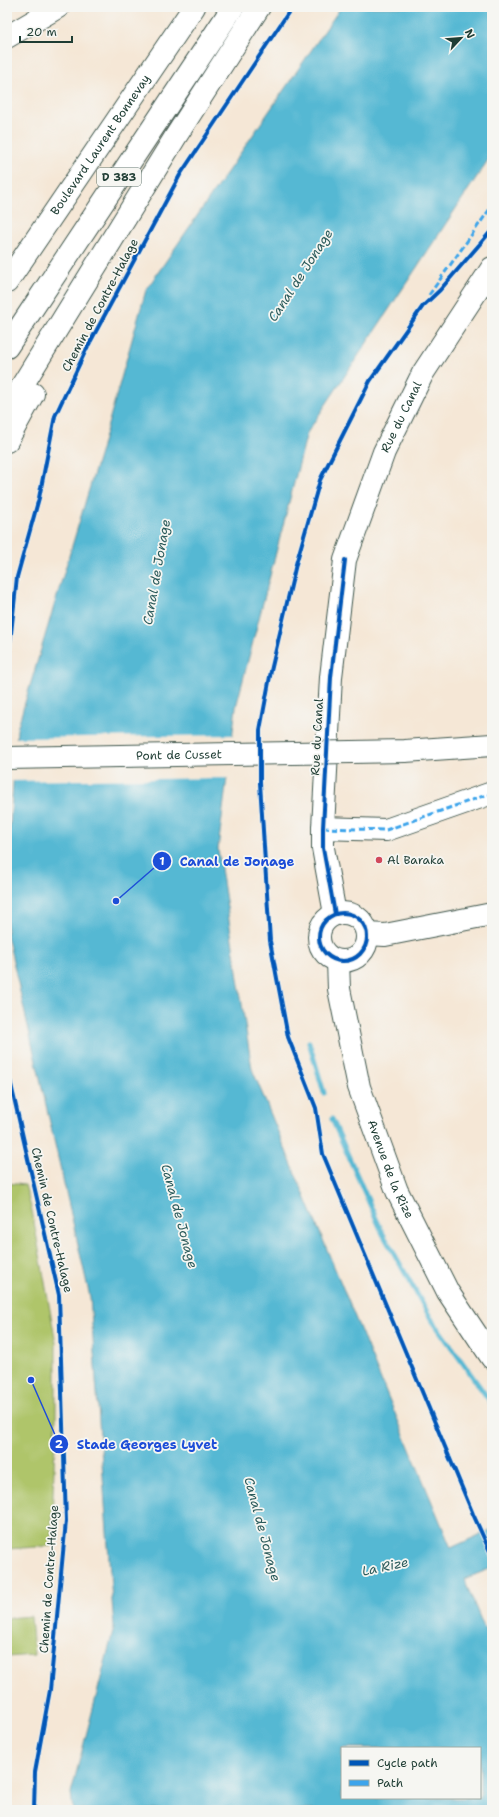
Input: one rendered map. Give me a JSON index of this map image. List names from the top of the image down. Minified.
{"streets":{"main road":["Boulevard Laurent Bonnevay","D 383","Rue du Canal","Pont de Cusset","Avenue de la Rize"],"cycle path":["Chemin de Contre-Halage"]},"crossings":[["Rue du Canal","Avenue de la Rize"]],"water":["Canal de Jonage","La Rize"],"places":["Al Baraka","Canal de Jonage","Stade Georges Lyvet"],"legend":["Cycle path","Path"],"scale_bar":"20 m","north":"top right"}
